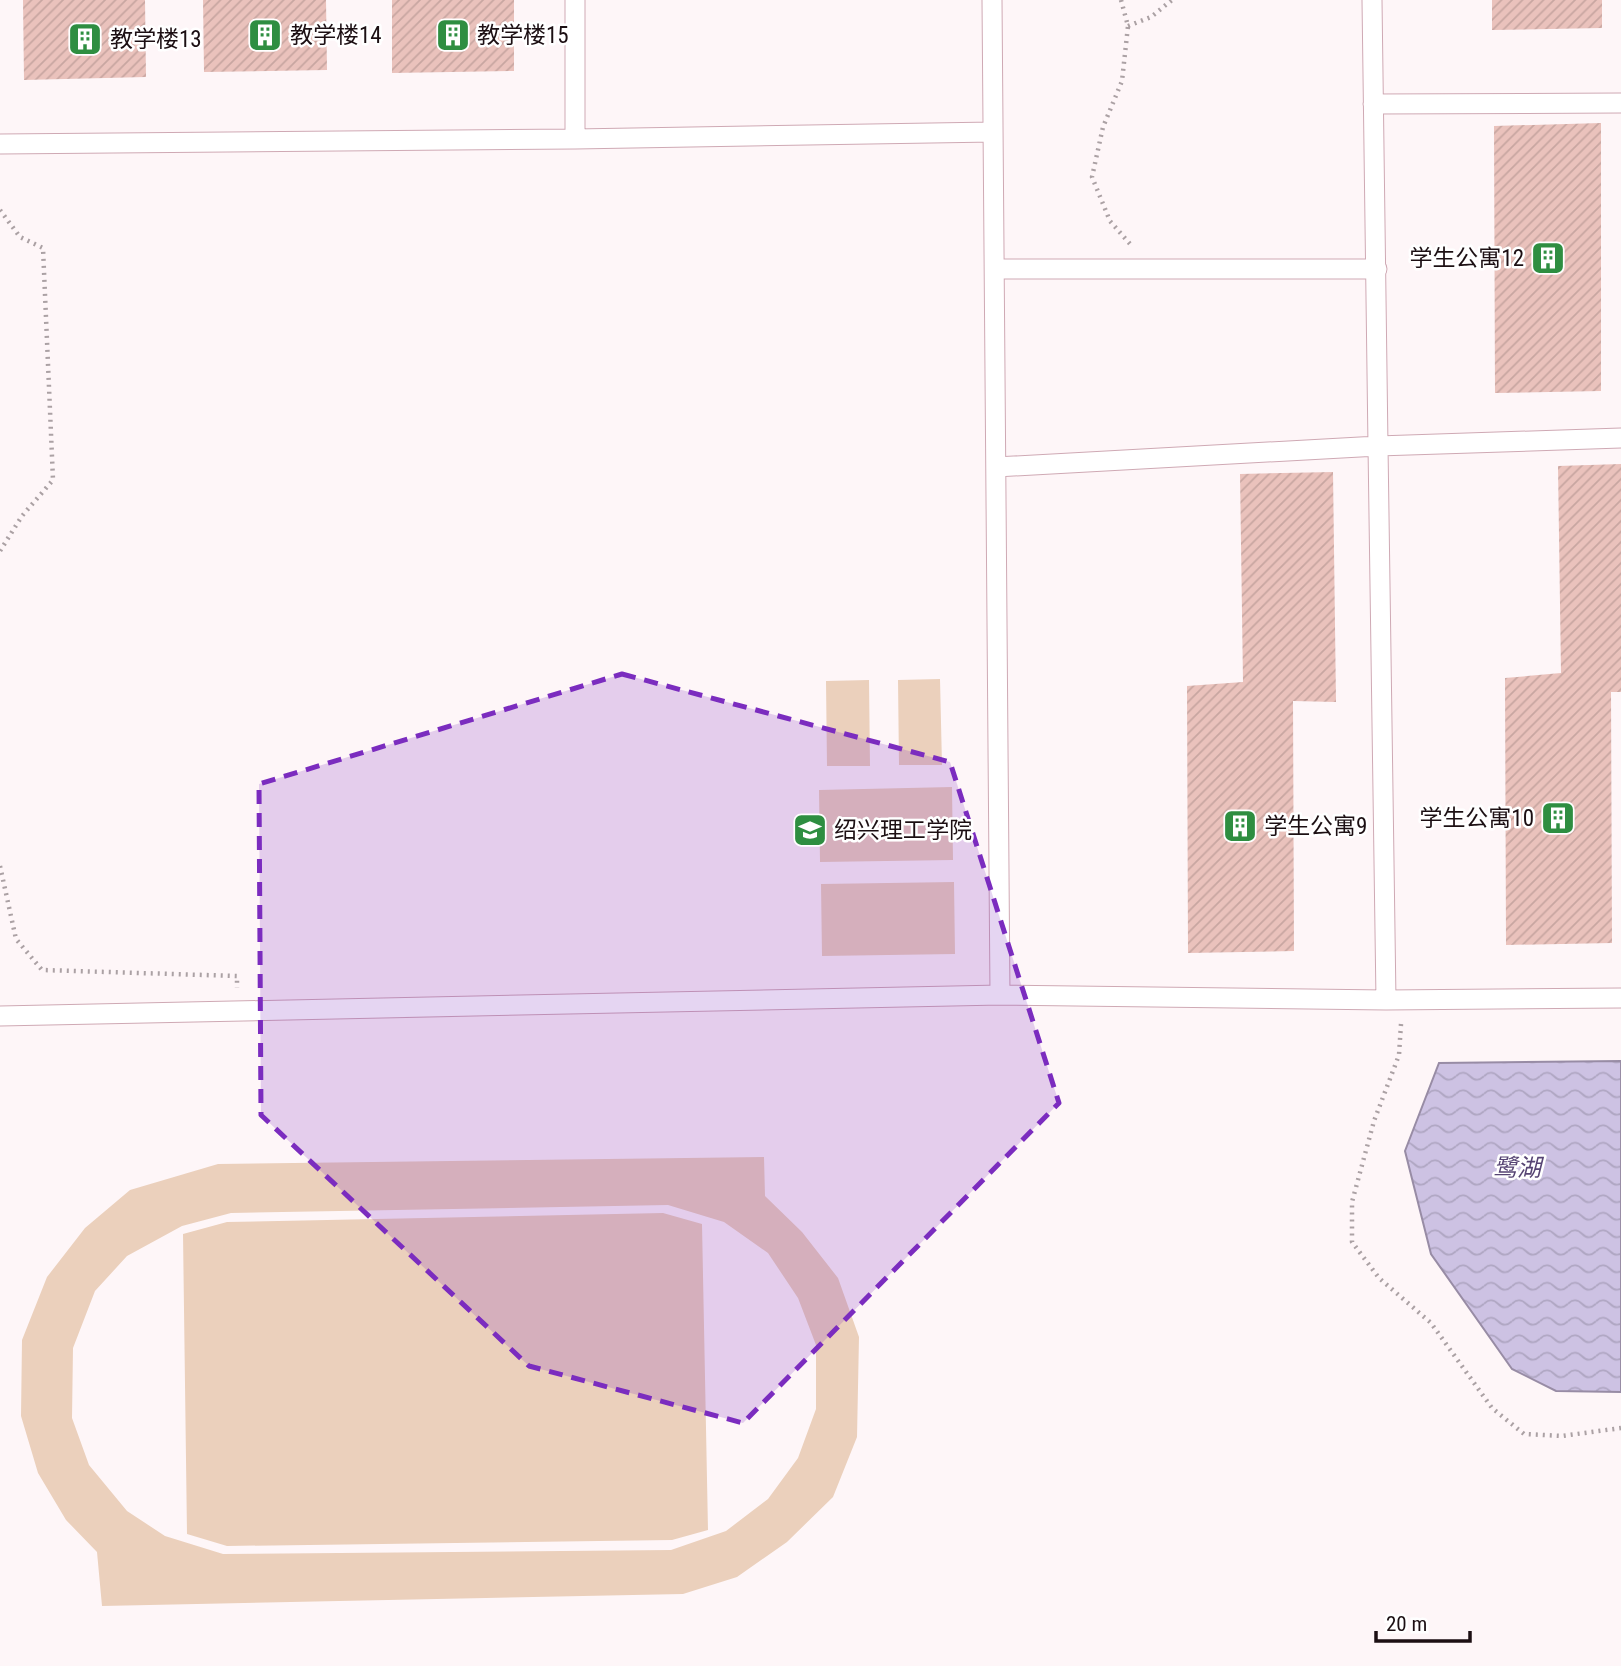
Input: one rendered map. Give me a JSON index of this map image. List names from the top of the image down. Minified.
{"water":["鹭湖"],"places":{"building":["教学楼14","教学楼15","教学楼13","学生公寓12","学生公寓10","学生公寓9"],"school or university":["绍兴理工学院"]},"scale_bar":"20 m"}
